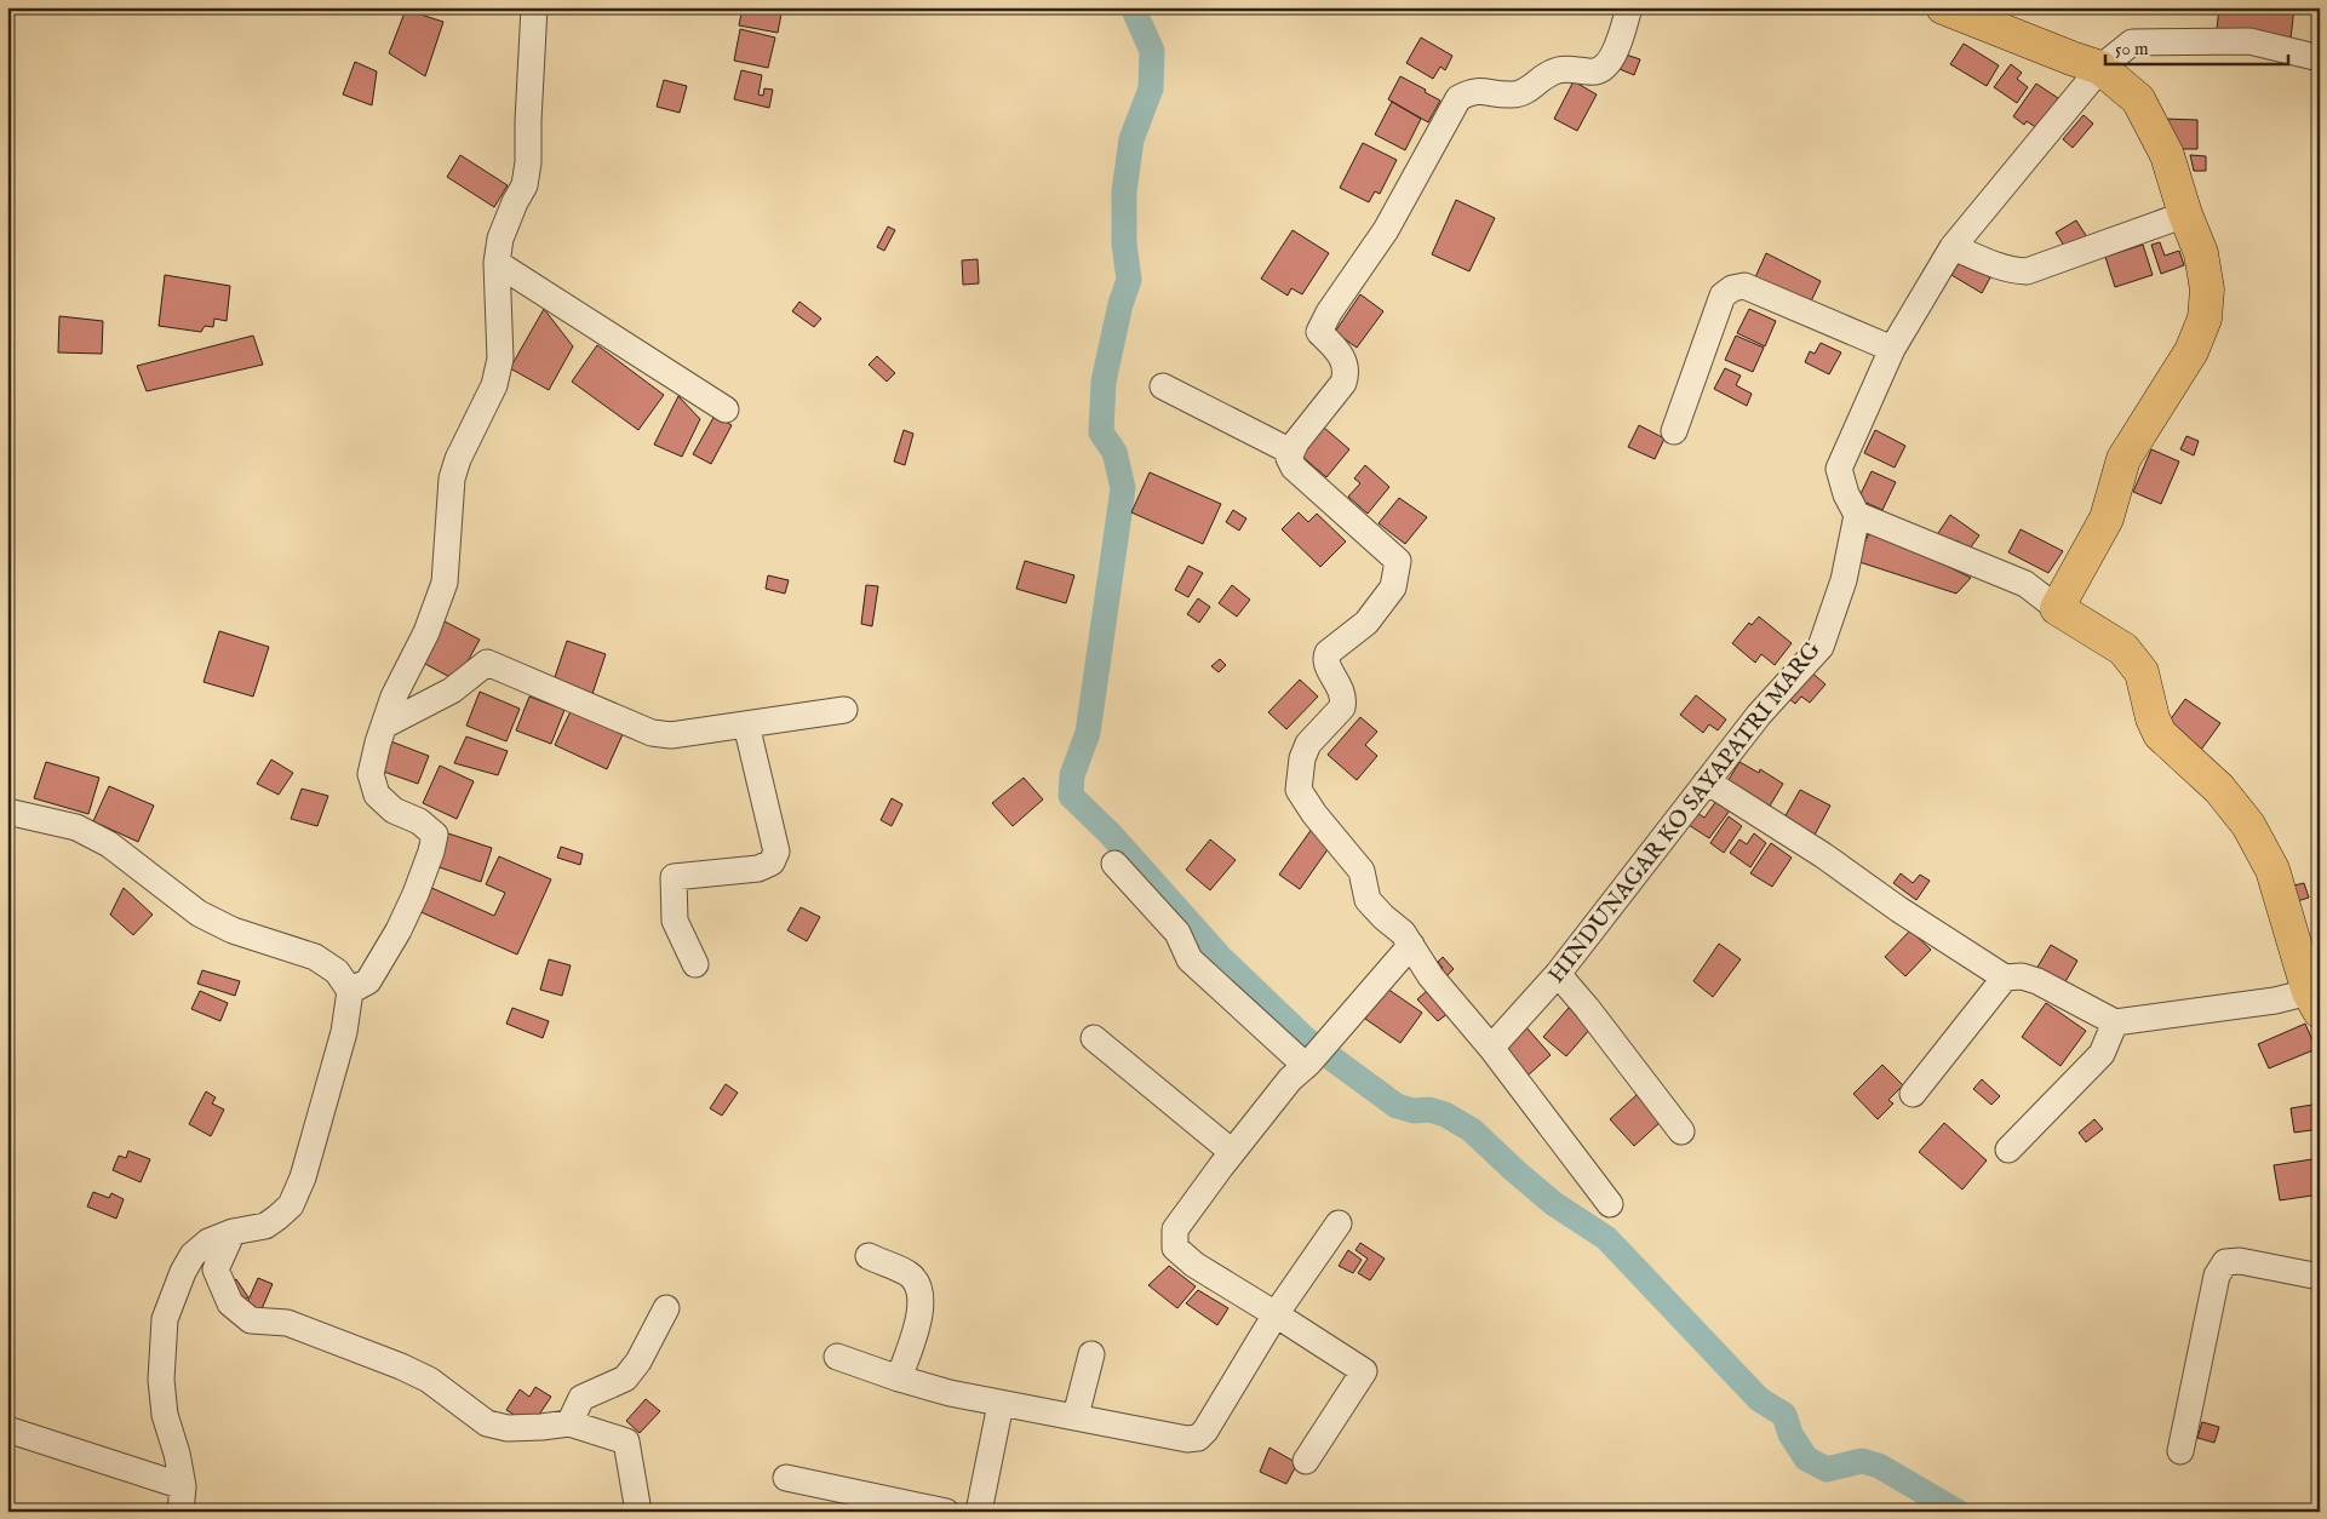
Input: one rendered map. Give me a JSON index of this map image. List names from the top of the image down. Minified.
{"streets":{"street":["HINDUNAGAR KO SAYAPATRI MARG"]},"scale_bar":"50 m"}
